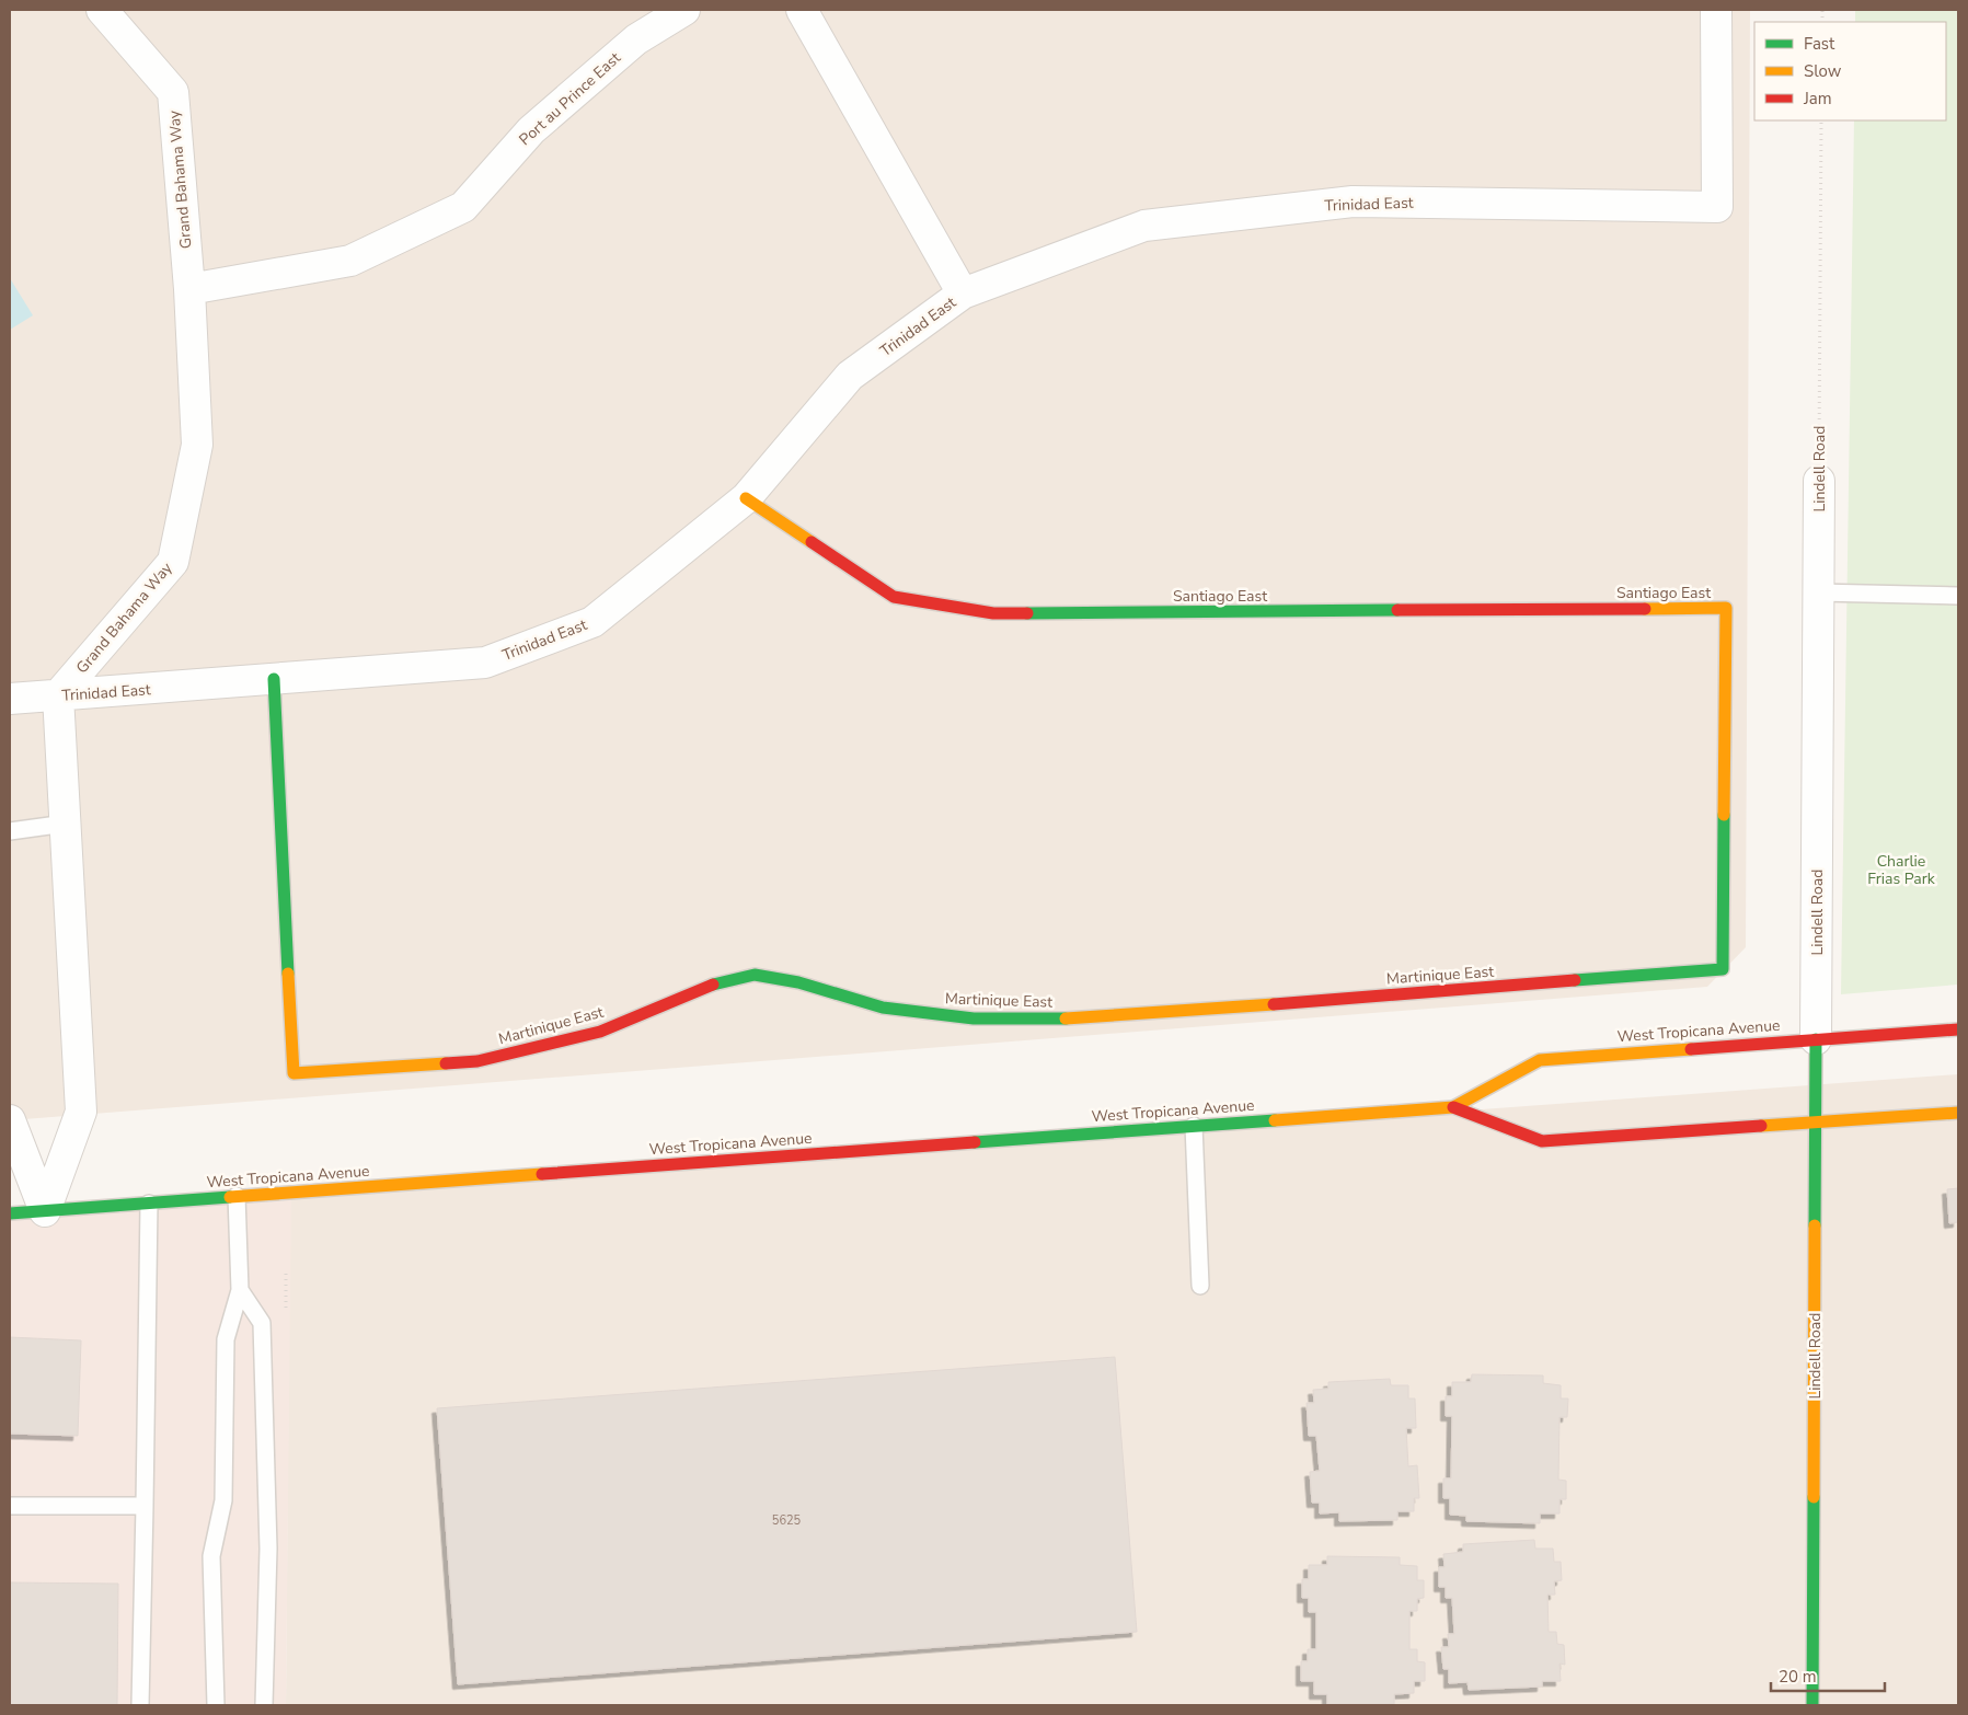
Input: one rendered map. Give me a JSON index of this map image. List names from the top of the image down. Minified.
{"streets":{"street":["Port au Prince East","Grand Bahama Way","Trinidad East","Lindell Road","Santiago East","Martinique East","West Tropicana Avenue"]},"crossings":[["Port au Prince East","Grand Bahama Way"],["Grand Bahama Way","Trinidad East"],["Trinidad East","Santiago East"],["Trinidad East","Martinique East"],["Lindell Road","West Tropicana Avenue"],["Santiago East","Martinique East"]],"parks":["Charlie Frias Park"],"house_numbers":["5625"],"legend":["Fast","Slow","Jam"],"scale_bar":"20 m"}
